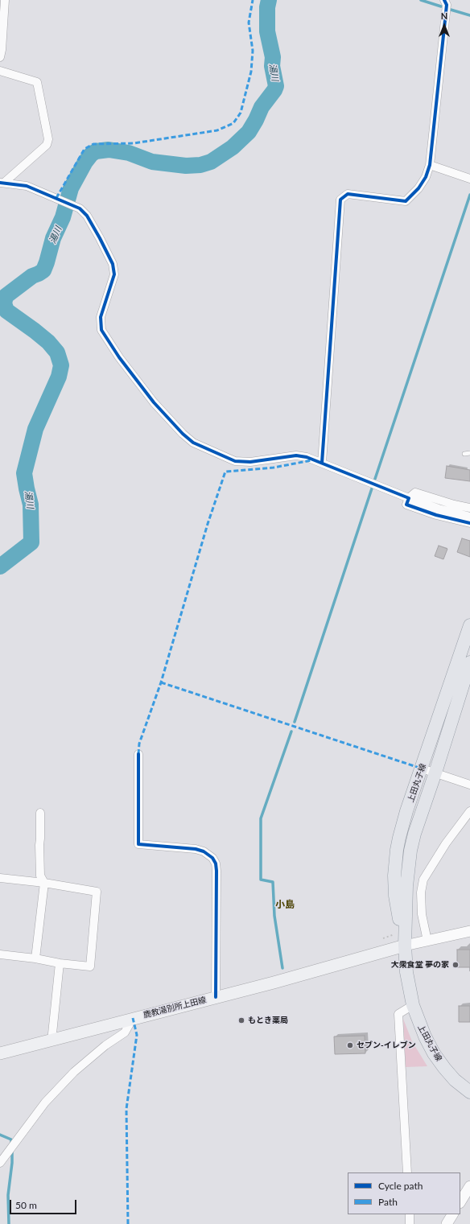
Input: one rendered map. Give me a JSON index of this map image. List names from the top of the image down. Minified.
{"streets":{"main road":["上田丸子線","鹿教湯別所上田線"]},"crossings":[["上田丸子線","鹿教湯別所上田線"]],"districts":["小島"],"water":["湯川"],"places":["大衆食堂 夢の家","もとき薬局","セブン-イレブン"],"legend":["Cycle path","Path"],"scale_bar":"50 m","north":"top"}
